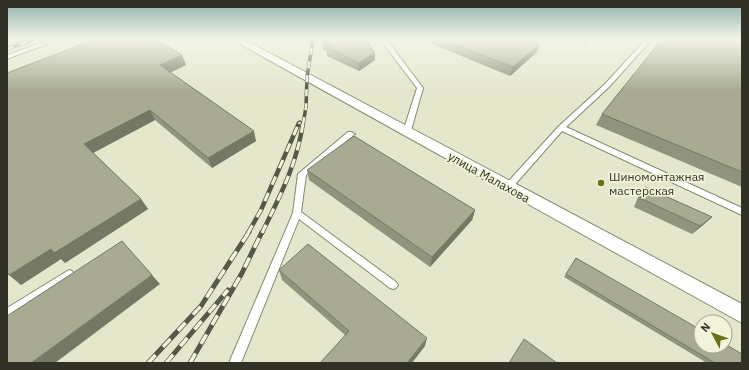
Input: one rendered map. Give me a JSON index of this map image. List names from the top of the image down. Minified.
{"streets":{"street":["улица Малахова"]},"places":["Шиномонтажная мастерская"],"north":"top left"}
